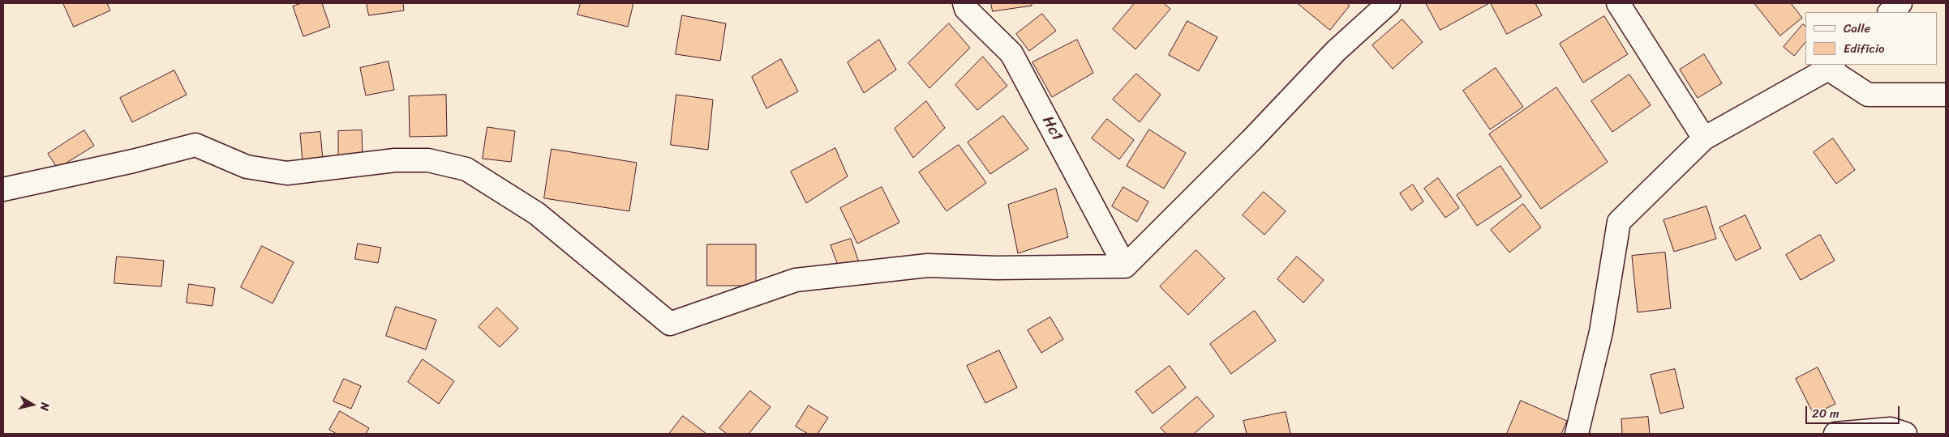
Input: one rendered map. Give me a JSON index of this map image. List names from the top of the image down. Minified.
{"streets":{"street":["Hc1"]},"legend":["Calle","Edificio"],"scale_bar":"20 m","north":"right"}
